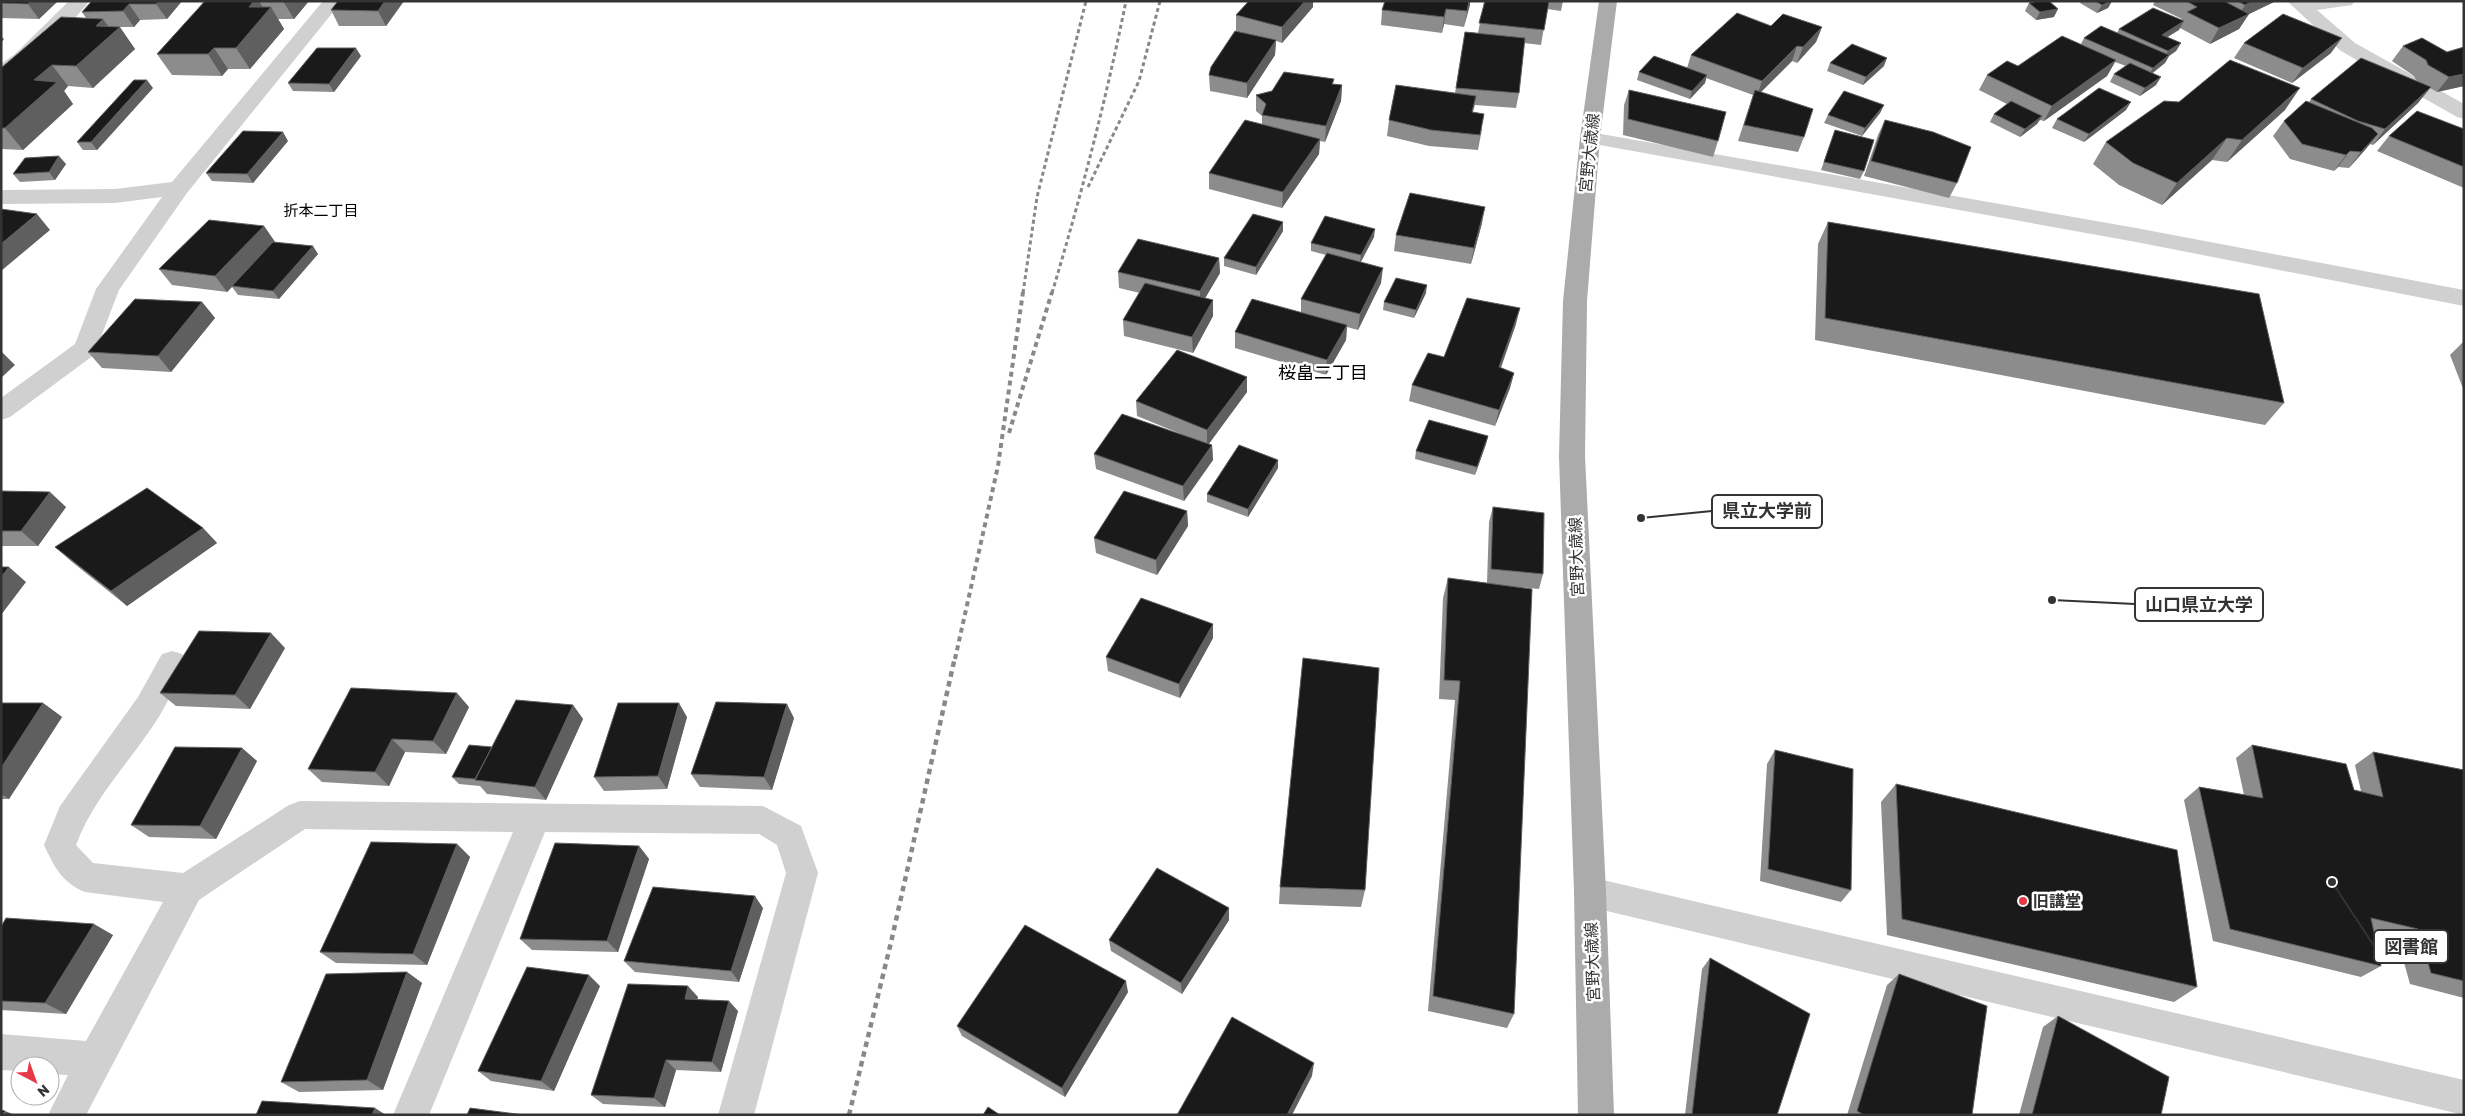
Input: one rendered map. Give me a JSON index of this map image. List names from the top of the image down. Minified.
{"streets":{"main road":["宮野大歳線"]},"districts":["折本二丁目","桜畠二丁目"],"places":["県立大学前","山口県立大学","図書館","旧講堂"],"north":"bottom right"}
